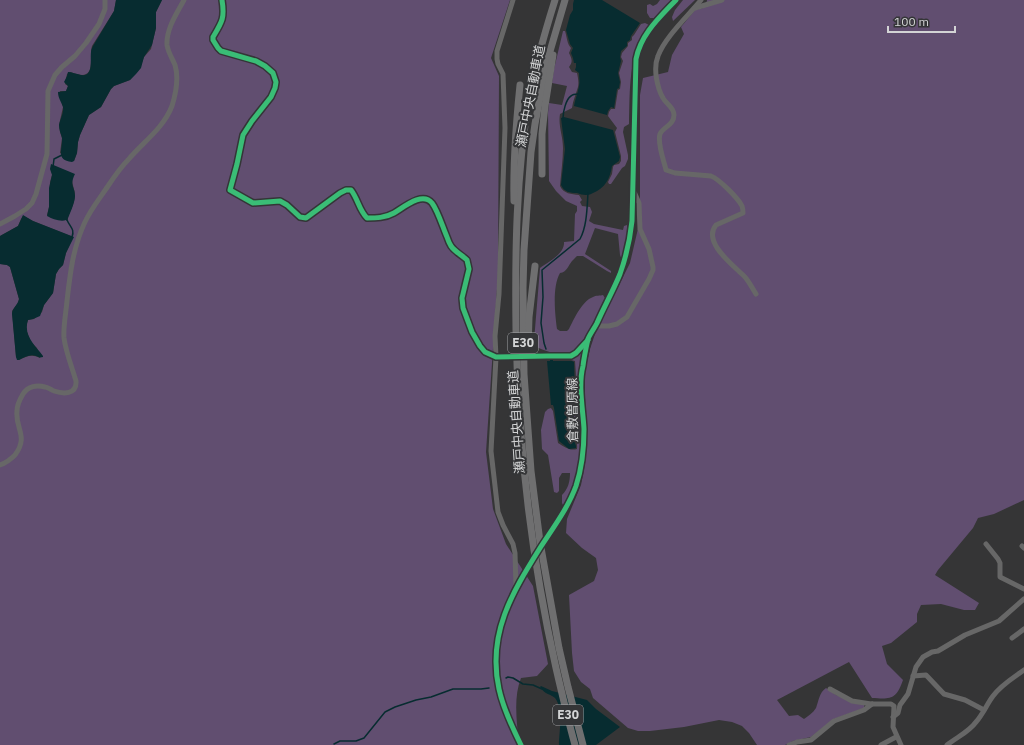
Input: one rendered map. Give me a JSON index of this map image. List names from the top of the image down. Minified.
{"streets":{"highway":["瀬戸中央自動車道","E30"],"street":["倉敷曽原線"]},"scale_bar":"100 m"}
